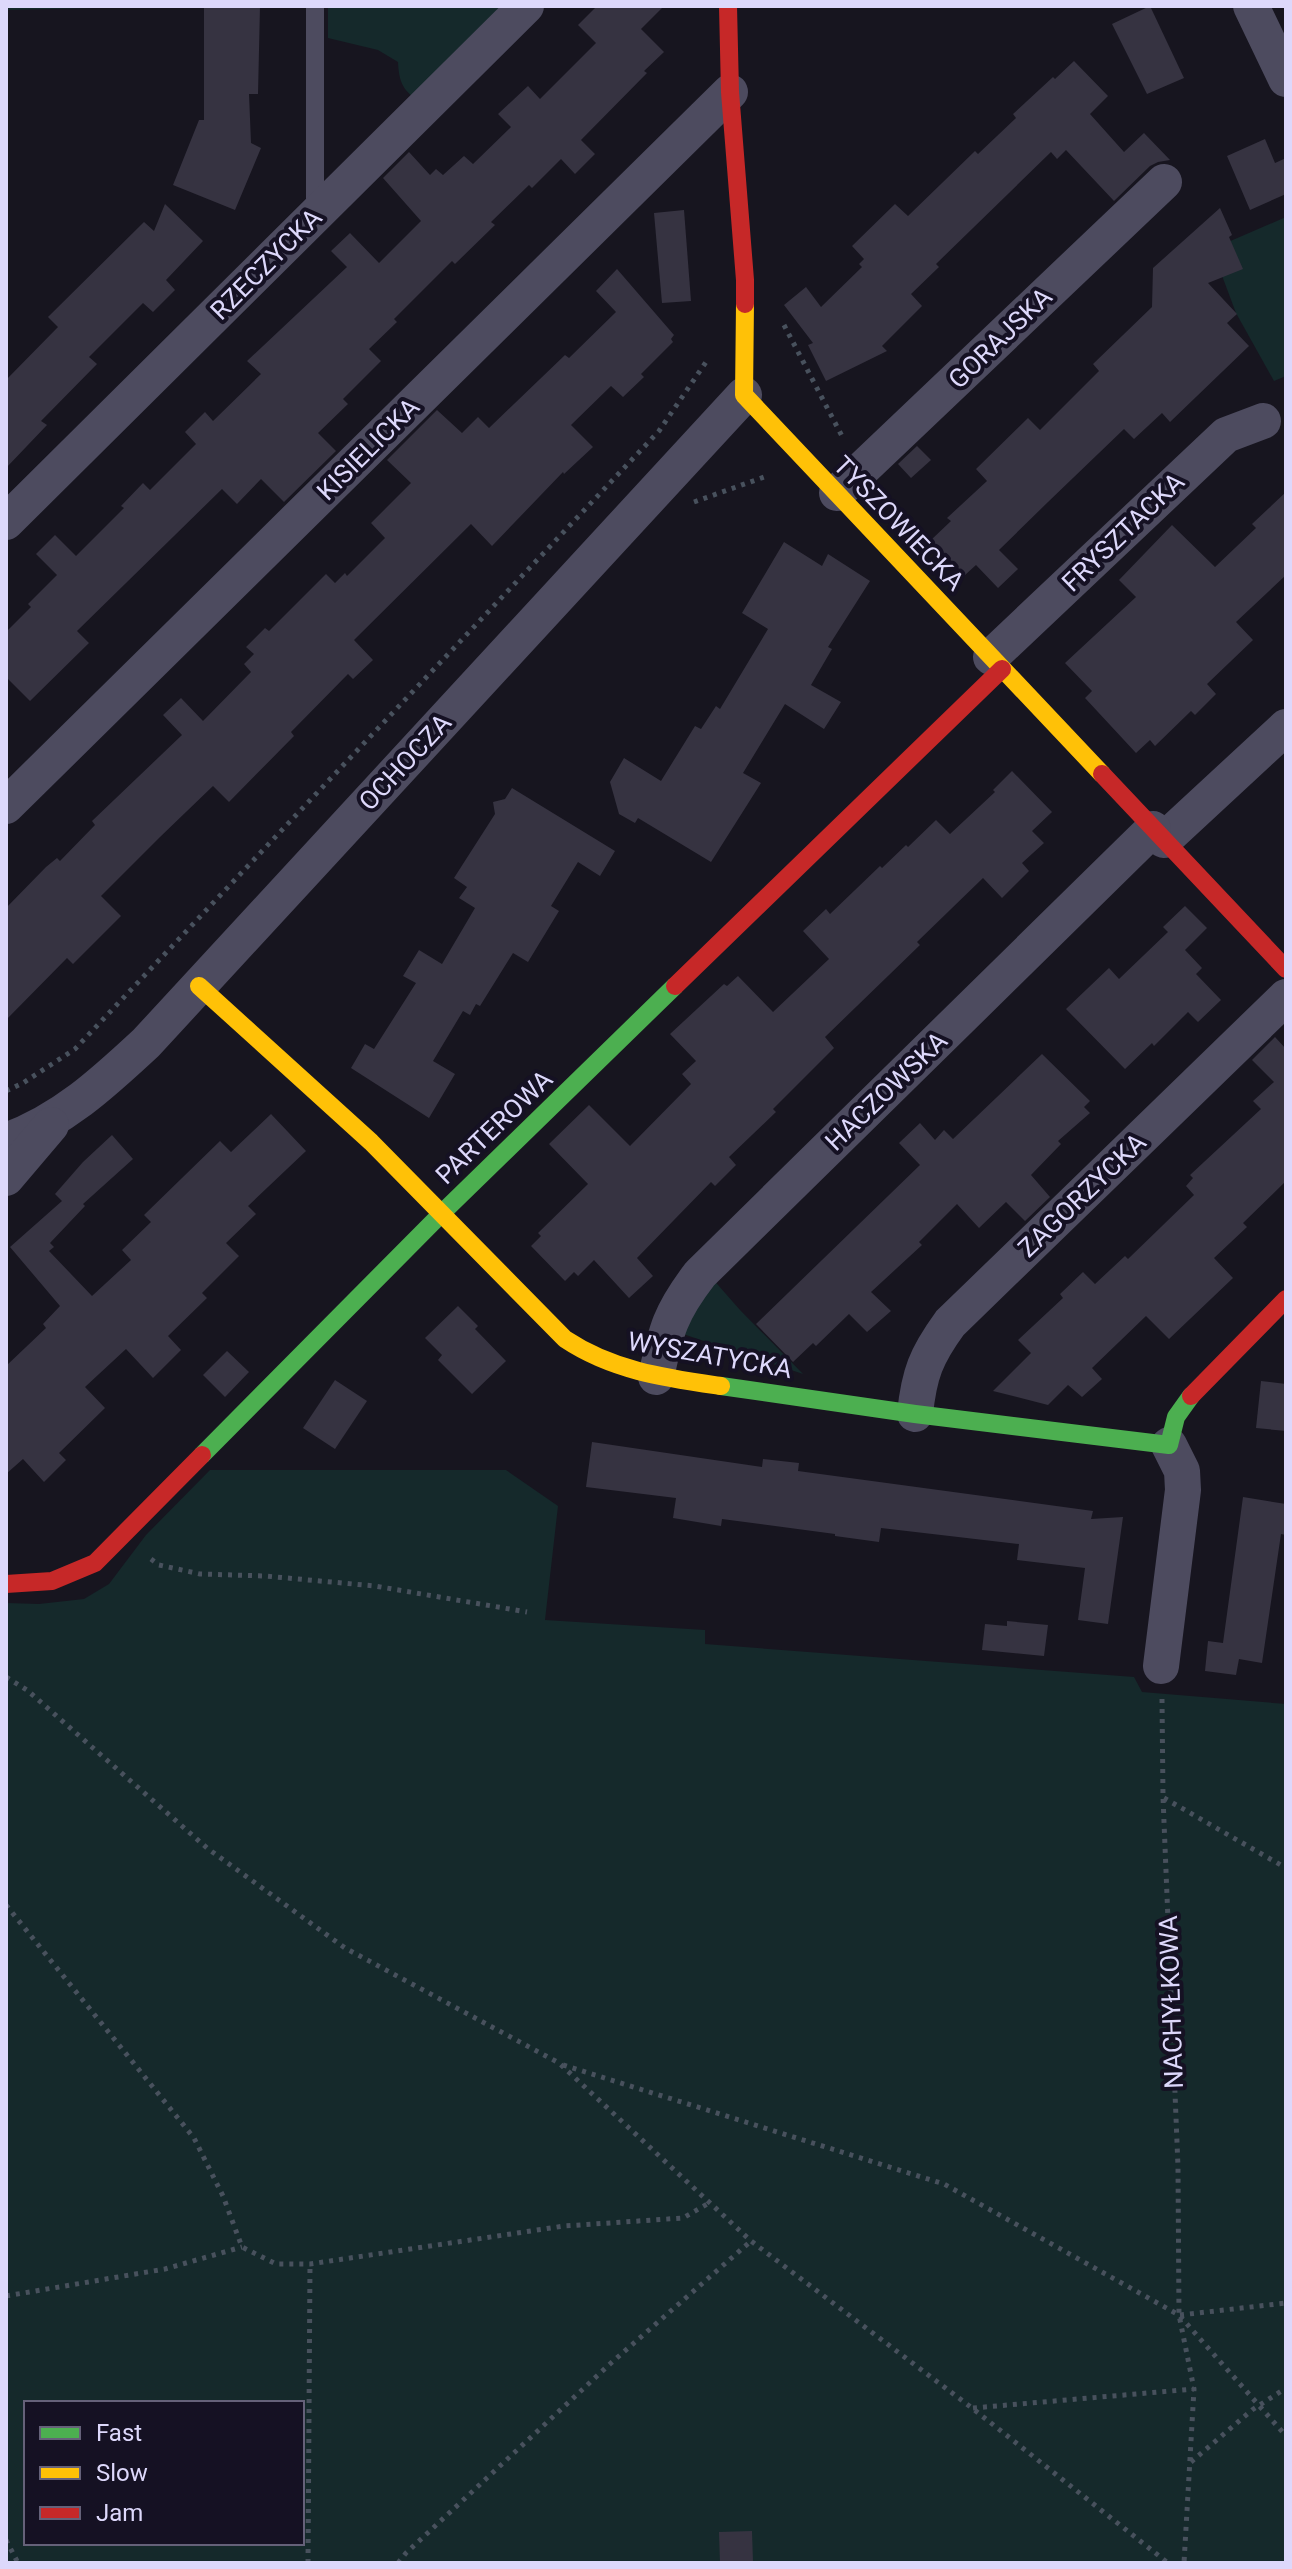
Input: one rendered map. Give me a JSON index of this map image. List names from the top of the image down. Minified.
{"streets":{"street":["RZECZYCKA","GORAJSKA","KISIELICKA","TYSZOWIECKA","FRYSZTACKA","OCHOCZA","HACZOWSKA","PARTEROWA","ZAGORZYCKA","WYSZATYCKA"],"path":["NACHYŁKOWA"]},"crossings":[["GORAJSKA","TYSZOWIECKA"],["TYSZOWIECKA","FRYSZTACKA"],["TYSZOWIECKA","OCHOCZA"],["TYSZOWIECKA","HACZOWSKA"],["TYSZOWIECKA","PARTEROWA"],["FRYSZTACKA","PARTEROWA"],["OCHOCZA","WYSZATYCKA"],["HACZOWSKA","WYSZATYCKA"],["PARTEROWA","WYSZATYCKA"],["ZAGORZYCKA","WYSZATYCKA"]],"legend":["Fast","Slow","Jam"]}
